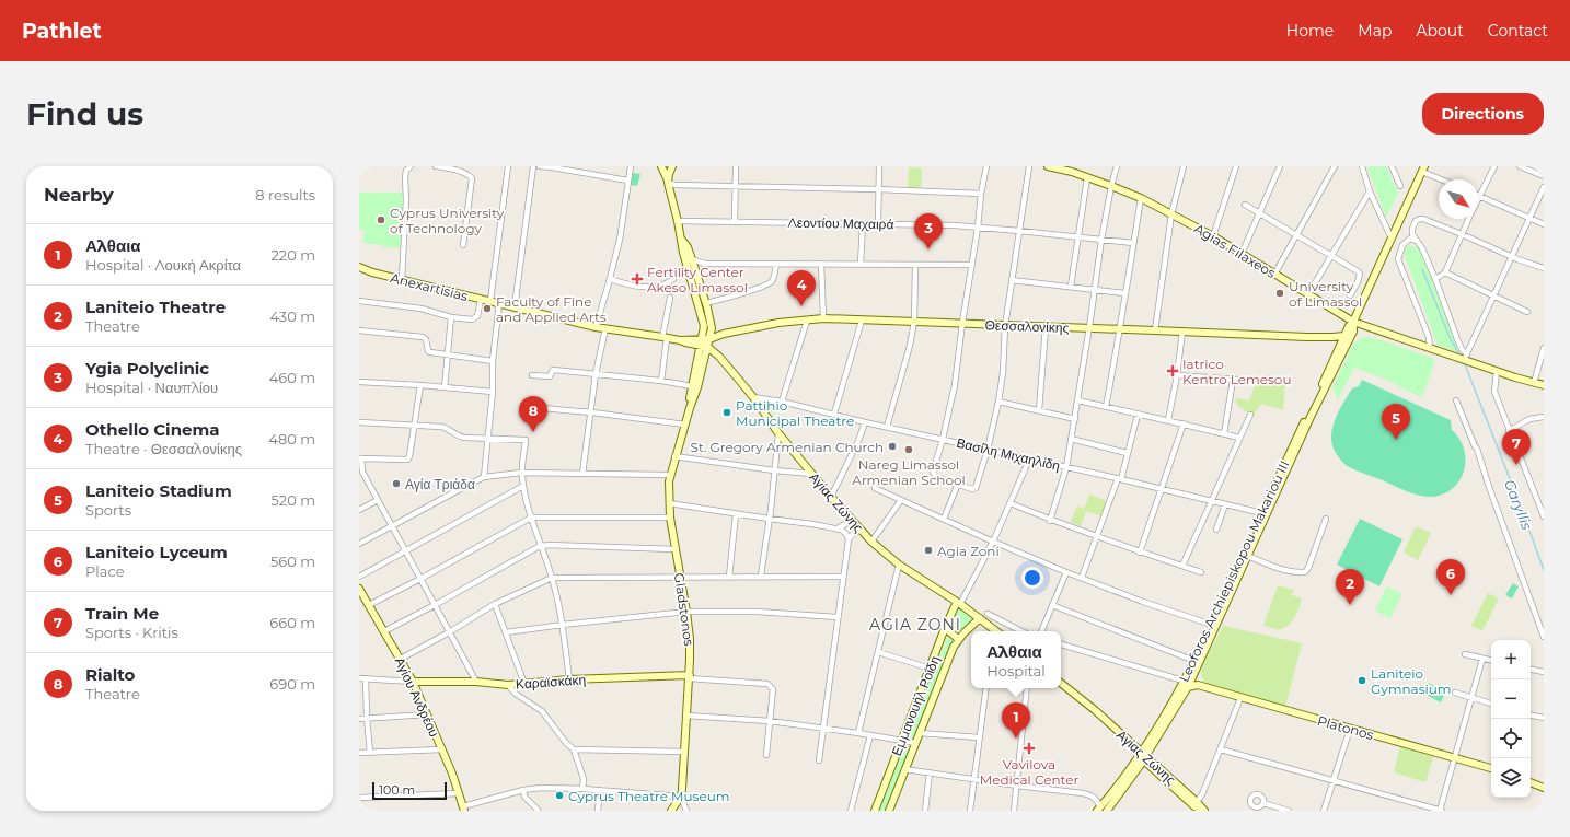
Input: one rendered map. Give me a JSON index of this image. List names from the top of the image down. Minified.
{"streets":{"main road":["Agias Filaxeos","Anexartisias","Θεσσαλονίκης","Αγίας Ζώνης","Leoforos Archiepiskopou Makariou III","Gladstonos","Καραϊσκάκη","Αγίου Ανδρέου","Εμμανουήλ Ροΐδη","Platonos"],"street":["Λεοντίου Μαχαιρά","Βασίλη Μιχαηλίδη"]},"crossings":[["Λεοντίου Μαχαιρά","Gladstonos"],["Agias Filaxeos","Leoforos Archiepiskopou Makariou III"],["Anexartisias","Αγίας Ζώνης"],["Anexartisias","Gladstonos"],["Θεσσαλονίκης","Αγίας Ζώνης"],["Θεσσαλονίκης","Leoforos Archiepiskopou Makariou III"],["Θεσσαλονίκης","Gladstonos"],["Βασίλη Μιχαηλίδη","Αγίας Ζώνης"],["Βασίλη Μιχαηλίδη","Leoforos Archiepiskopou Makariou III"],["Αγίας Ζώνης","Leoforos Archiepiskopou Makariou III"],["Αγίας Ζώνης","Gladstonos"],["Αγίας Ζώνης","Εμμανουήλ Ροΐδη"],["Leoforos Archiepiskopou Makariou III","Platonos"],["Gladstonos","Καραϊσκάκη"],["Καραϊσκάκη","Αγίου Ανδρέου"]],"districts":["AGIA ZONI"],"water":["Garyllis"],"places":{"other":["Cyprus University of Technology","University of Limassol","Faculty of Fine and Applied Arts","Pattihio Municipal Theatre","St. Gregory Armenian Church","Nareg Limassol Armenian School","Αγία Τριάδα","Agia Zoni","Laniteio Gymnasium","Cyprus Theatre Museum"],"health":["Fertility Center Akeso Limassol","Iatrico Kentro Lemesou","Vavilova Medical Center"]},"scale_bar":"100 m","north":"bottom right","page":{"header":"Pathlet","nav":["Home","Map","About","Contact"],"buttons":"Directions","title":"Find us","heading":["Nearby","8 results"],"pins":["3","4","8","5","7","6","2","1"],"list":[{"mark":"1","name":"Αλθαια","note":"Hospital · Λουκή Ακρίτα","value":"220 m"},{"mark":"2","name":"Laniteio Theatre","note":"Theatre","value":"430 m"},{"mark":"3","name":"Ygia Polyclinic","note":"Hospital · Ναυπλίου","value":"460 m"},{"mark":"4","name":"Othello Cinema","note":"Theatre · Θεσσαλονίκης","value":"480 m"},{"mark":"5","name":"Laniteio Stadium","note":"Sports","value":"520 m"},{"mark":"6","name":"Laniteio Lyceum","note":"Place","value":"560 m"},{"mark":"7","name":"Train Me","note":"Sports · Kritis","value":"660 m"},{"mark":"8","name":"Rialto","note":"Theatre","value":"690 m"}],"popup":["Αλθαια","Hospital"],"map_buttons":["+","−"],"scale":"100 m"}}
